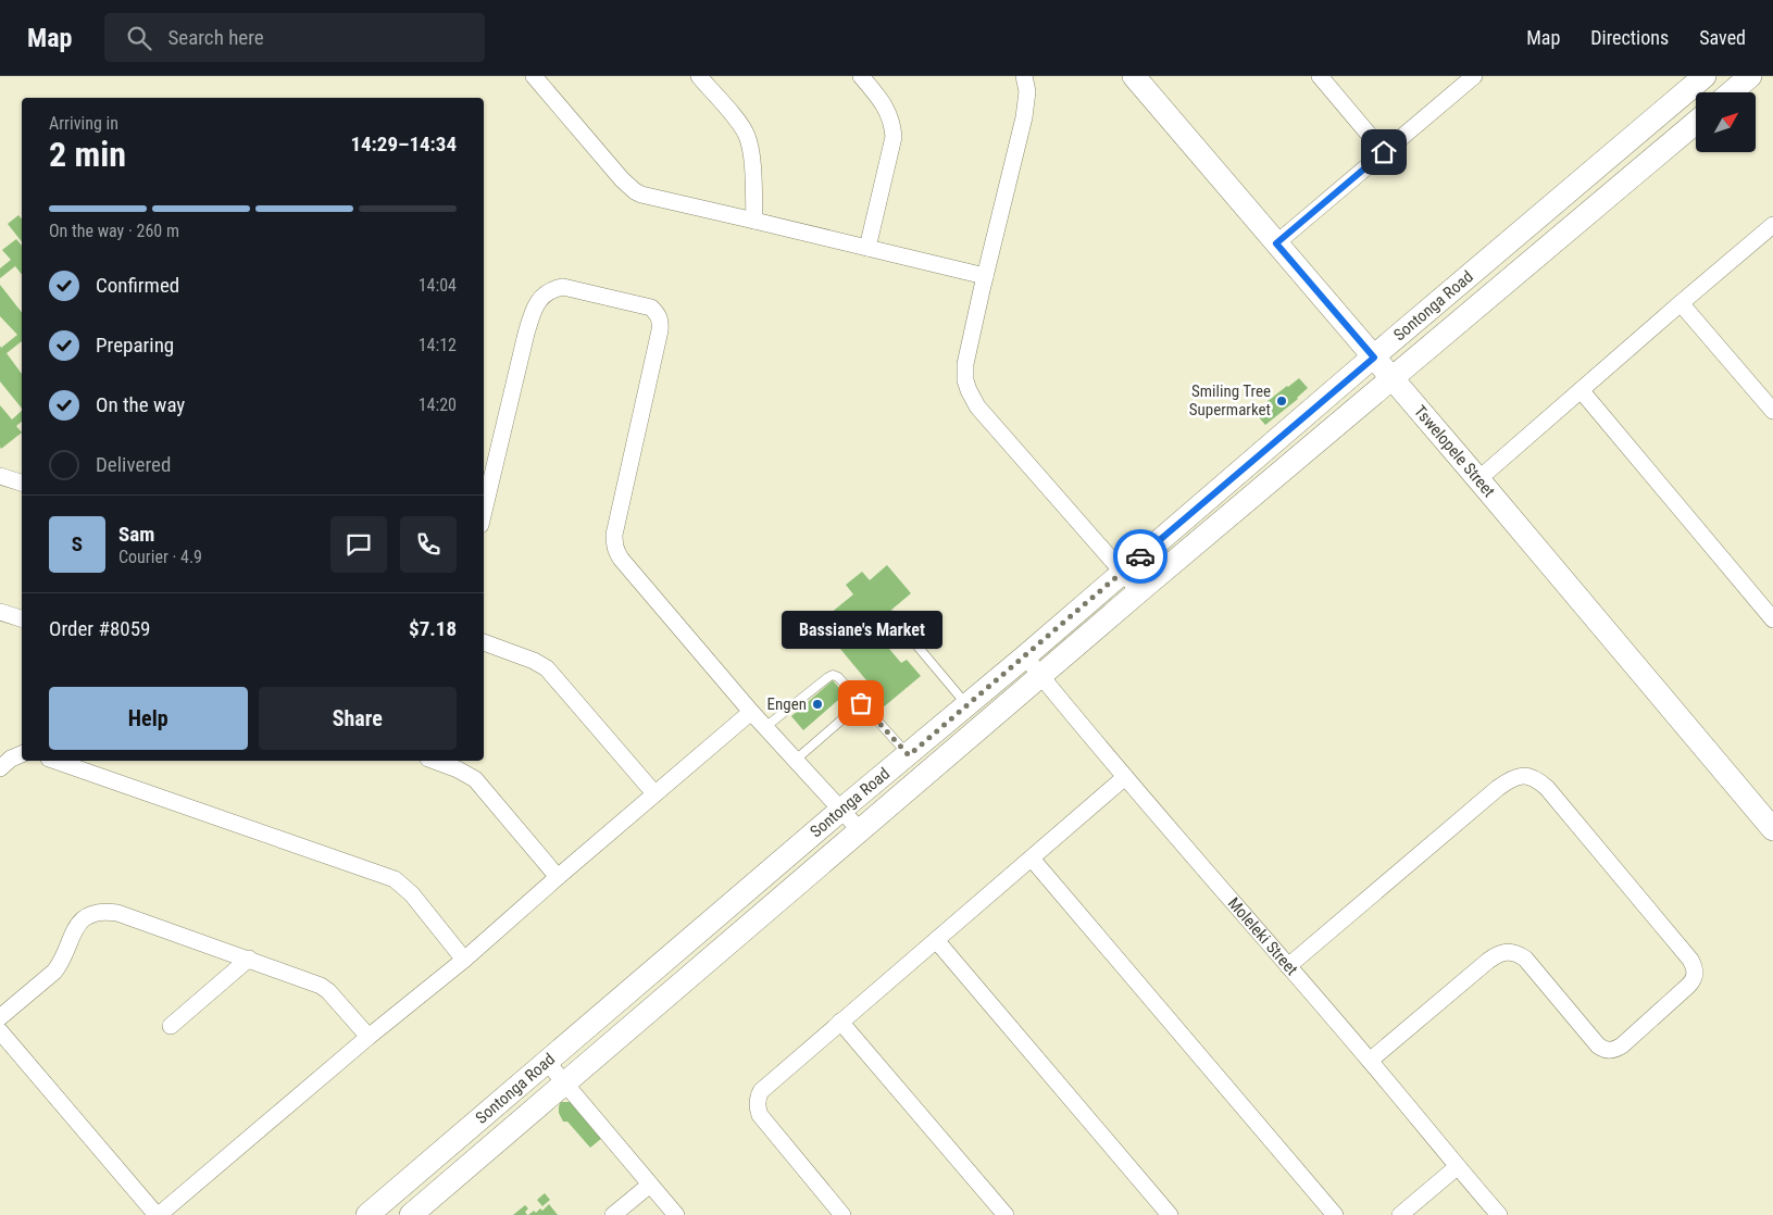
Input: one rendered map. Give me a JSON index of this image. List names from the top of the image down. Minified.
{"streets":{"main road":["Sontonga Road","Tswelopele Street"],"street":["Moleleki Street"]},"crossings":[["Sontonga Road","Tswelopele Street"],["Sontonga Road","Moleleki Street"]],"places":["Smiling Tree Supermarket","Bassiane's Market","Engen"],"north":"top right","page":{"header":"Map","search":"Search here","nav":["Map","Directions","Saved"],"heading":["2 min","Arriving in","14:29–14:34"],"panel":["Sam","Courier · 4.9","Order #8059","$7.18"],"bar":"On the way · 260 m","list":[["Confirmed","14:04"],["Preparing","14:12"],["On the way","14:20"],"Delivered"],"round":"S","bubble":"Bassiane's Market","buttons":["Help","Share"]}}
